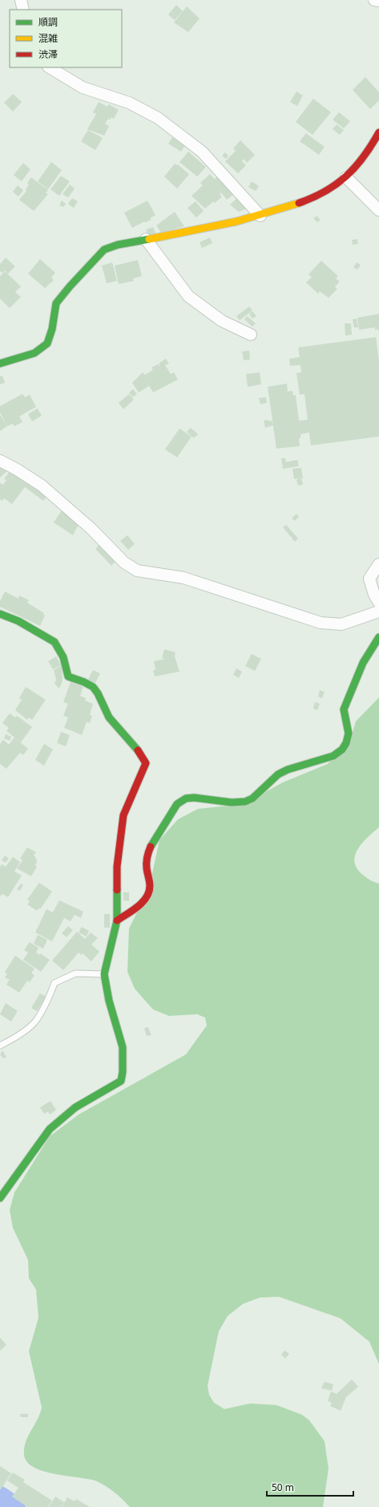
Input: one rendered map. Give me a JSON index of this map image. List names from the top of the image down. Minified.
{"legend":["順調","混雑","渋滞"],"scale_bar":"50 m"}
